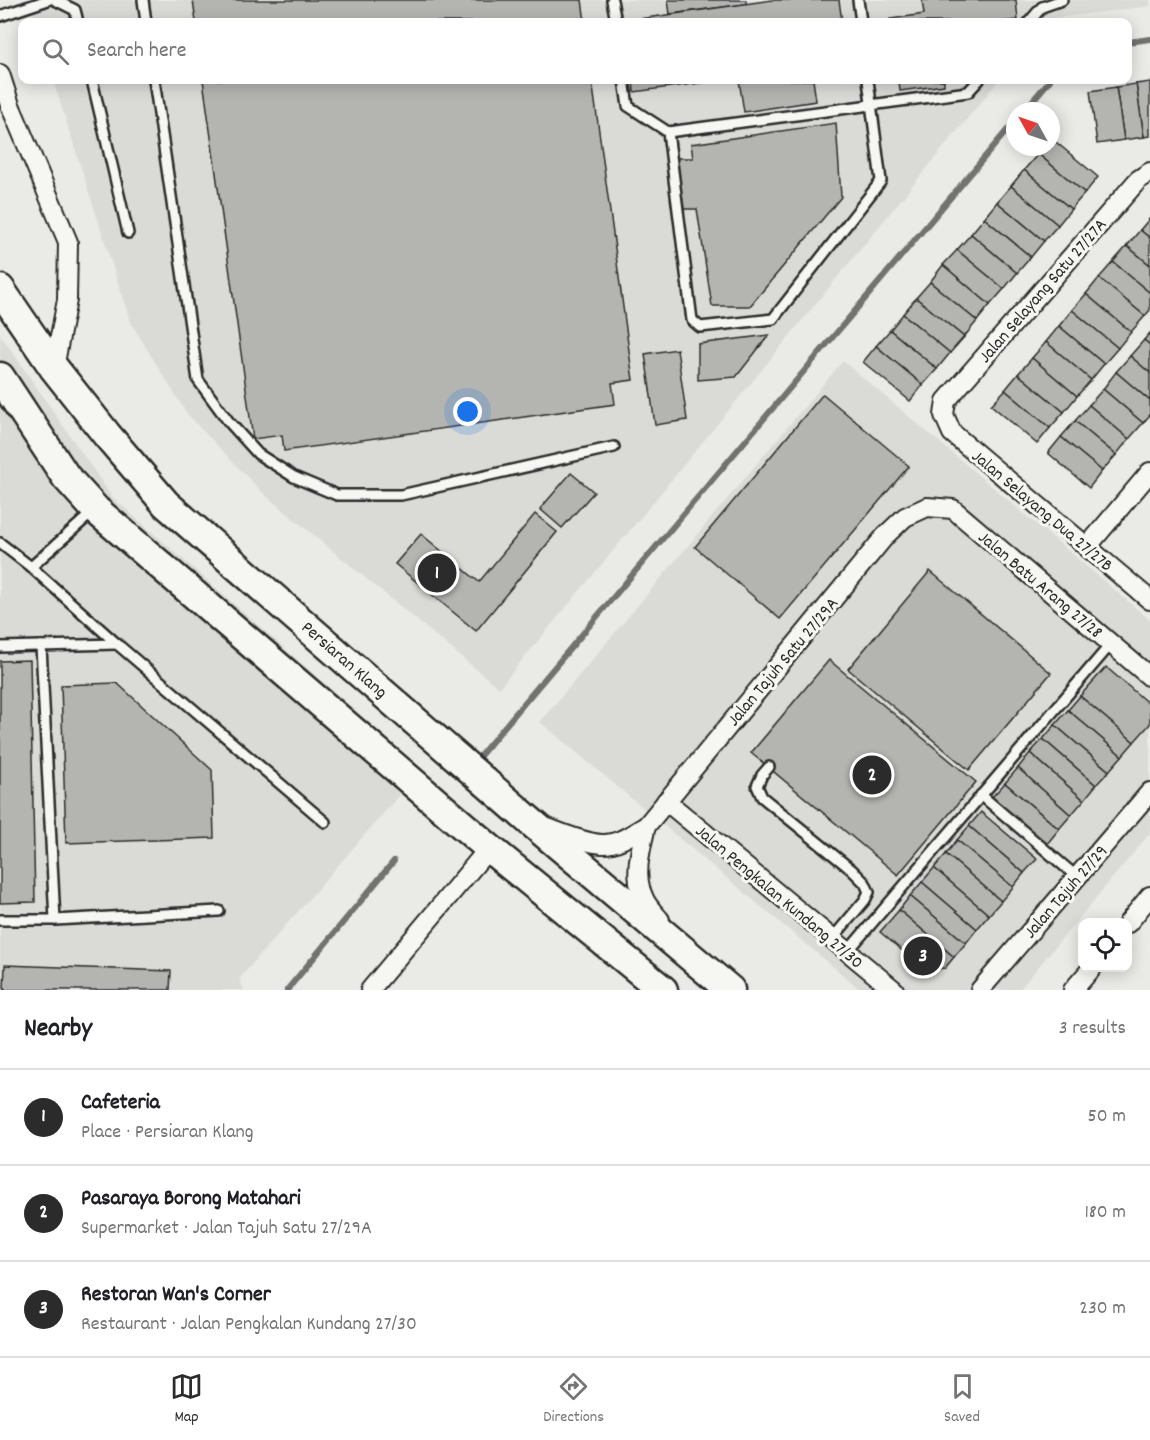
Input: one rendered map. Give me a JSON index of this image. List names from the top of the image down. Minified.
{"streets":{"main road":["Persiaran Klang"],"street":["Jalan Selayang Satu 27/27A","Jalan Selayang Dua 27/27B","Jalan Batu Arang 27/28","Jalan Tajuh Satu 27/29A","Jalan Tajuh 27/29","Jalan Pengkalan Kundang 27/30"]},"crossings":[["Jalan Selayang Satu 27/27A","Jalan Selayang Dua 27/27B"],["Jalan Batu Arang 27/28","Jalan Tajuh Satu 27/29A"],["Persiaran Klang","Jalan Tajuh Satu 27/29A"],["Jalan Tajuh Satu 27/29A","Jalan Pengkalan Kundang 27/30"]],"north":"top left","page":{"search":"Search here","pins":["1","2","3"],"heading":["Nearby","3 results"],"list":[{"mark":"1","name":"Cafeteria","note":"Place · Persiaran Klang","value":"50 m"},{"mark":"2","name":"Pasaraya Borong Matahari","note":"Supermarket · Jalan Tajuh Satu 27/29A","value":"180 m"},{"mark":"3","name":"Restoran Wan's Corner","note":"Restaurant · Jalan Pengkalan Kundang 27/30","value":"230 m"}],"nav":["Map","Directions","Saved"]}}
